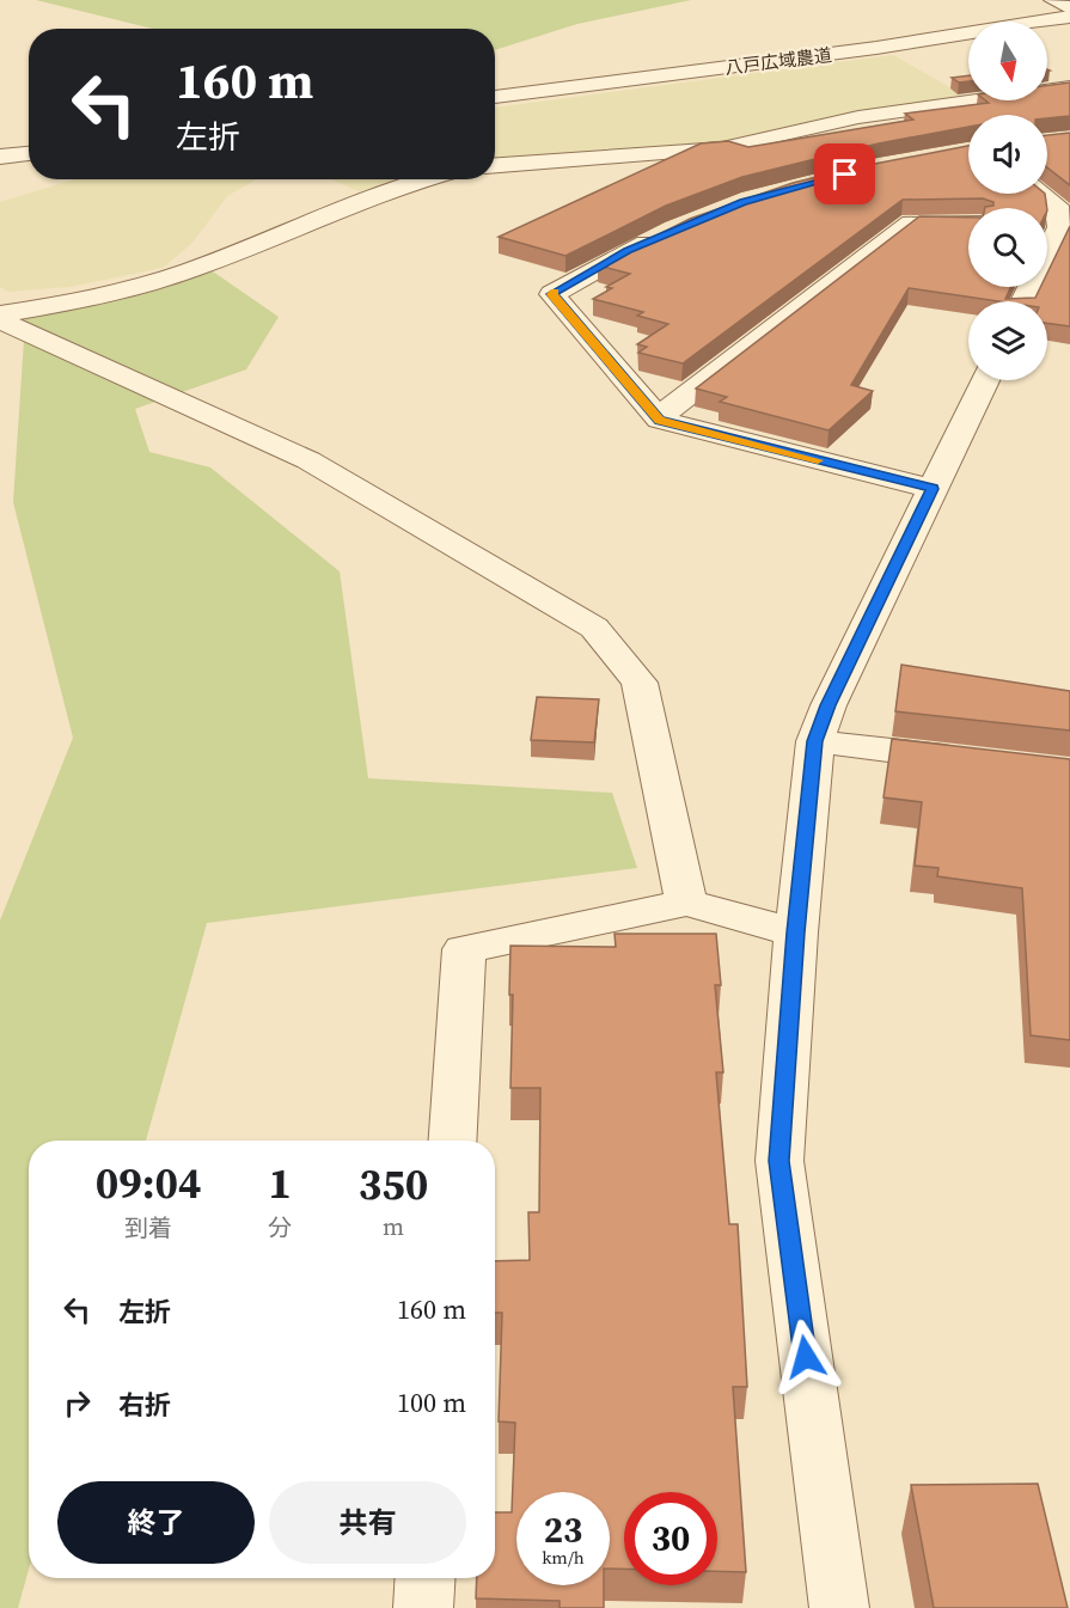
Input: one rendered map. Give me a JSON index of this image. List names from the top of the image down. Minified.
{"streets":{"street":["八戸広域農道"]},"north":"bottom","page":{"turn":["160 m","左折"],"eta":["09:04","到着","1","分","350","m"],"list":[{"name":"左折","value":"160 m"},{"name":"右折","value":"100 m"}],"buttons":["終了","共有"],"speed":"23 km/h","limit":"30"}}
